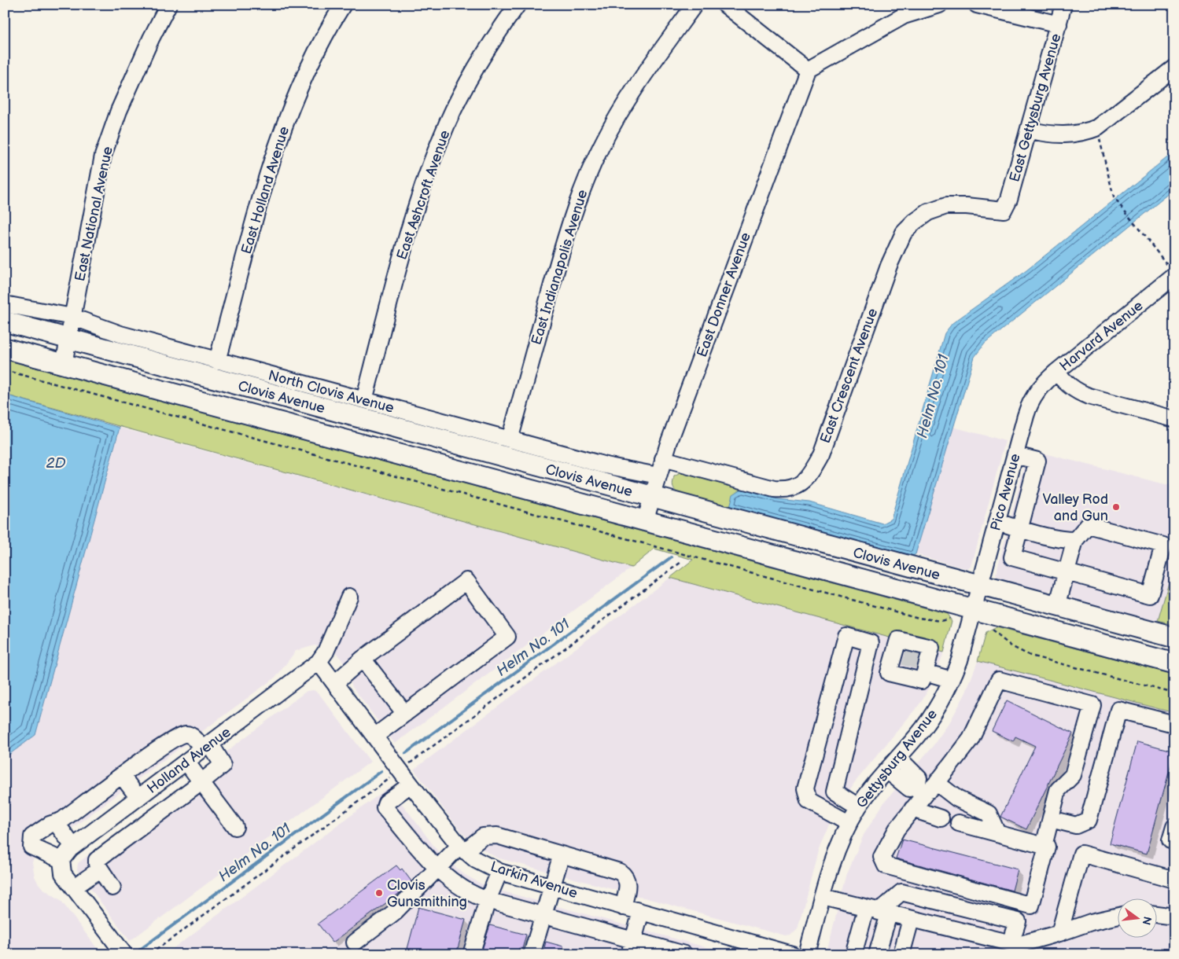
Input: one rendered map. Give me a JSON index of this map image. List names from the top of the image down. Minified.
{"streets":{"main road":["Clovis Avenue"],"street":["East Gettysburg Avenue","East Holland Avenue","East Ashcroft Avenue","East National Avenue","East Indianapolis Avenue","East Donner Avenue","Harvard Avenue","East Crescent Avenue","North Clovis Avenue","Pico Avenue","Gettysburg Avenue","Holland Avenue","Larkin Avenue"]},"crossings":[["East Gettysburg Avenue","East Crescent Avenue"],["East Holland Avenue","North Clovis Avenue"],["East Ashcroft Avenue","North Clovis Avenue"],["East National Avenue","North Clovis Avenue"],["East National Avenue","Clovis Avenue"],["East Indianapolis Avenue","North Clovis Avenue"],["East Donner Avenue","East Crescent Avenue"],["East Donner Avenue","North Clovis Avenue"],["East Donner Avenue","Clovis Avenue"],["Harvard Avenue","Pico Avenue"],["Clovis Avenue","Pico Avenue"],["Clovis Avenue","Gettysburg Avenue"],["Pico Avenue","Gettysburg Avenue"],["Holland Avenue","Larkin Avenue"]],"water":["Helm No. 101","2D"],"places":["Valley Rod and Gun","Clovis Gunsmithing"],"north":"right"}
